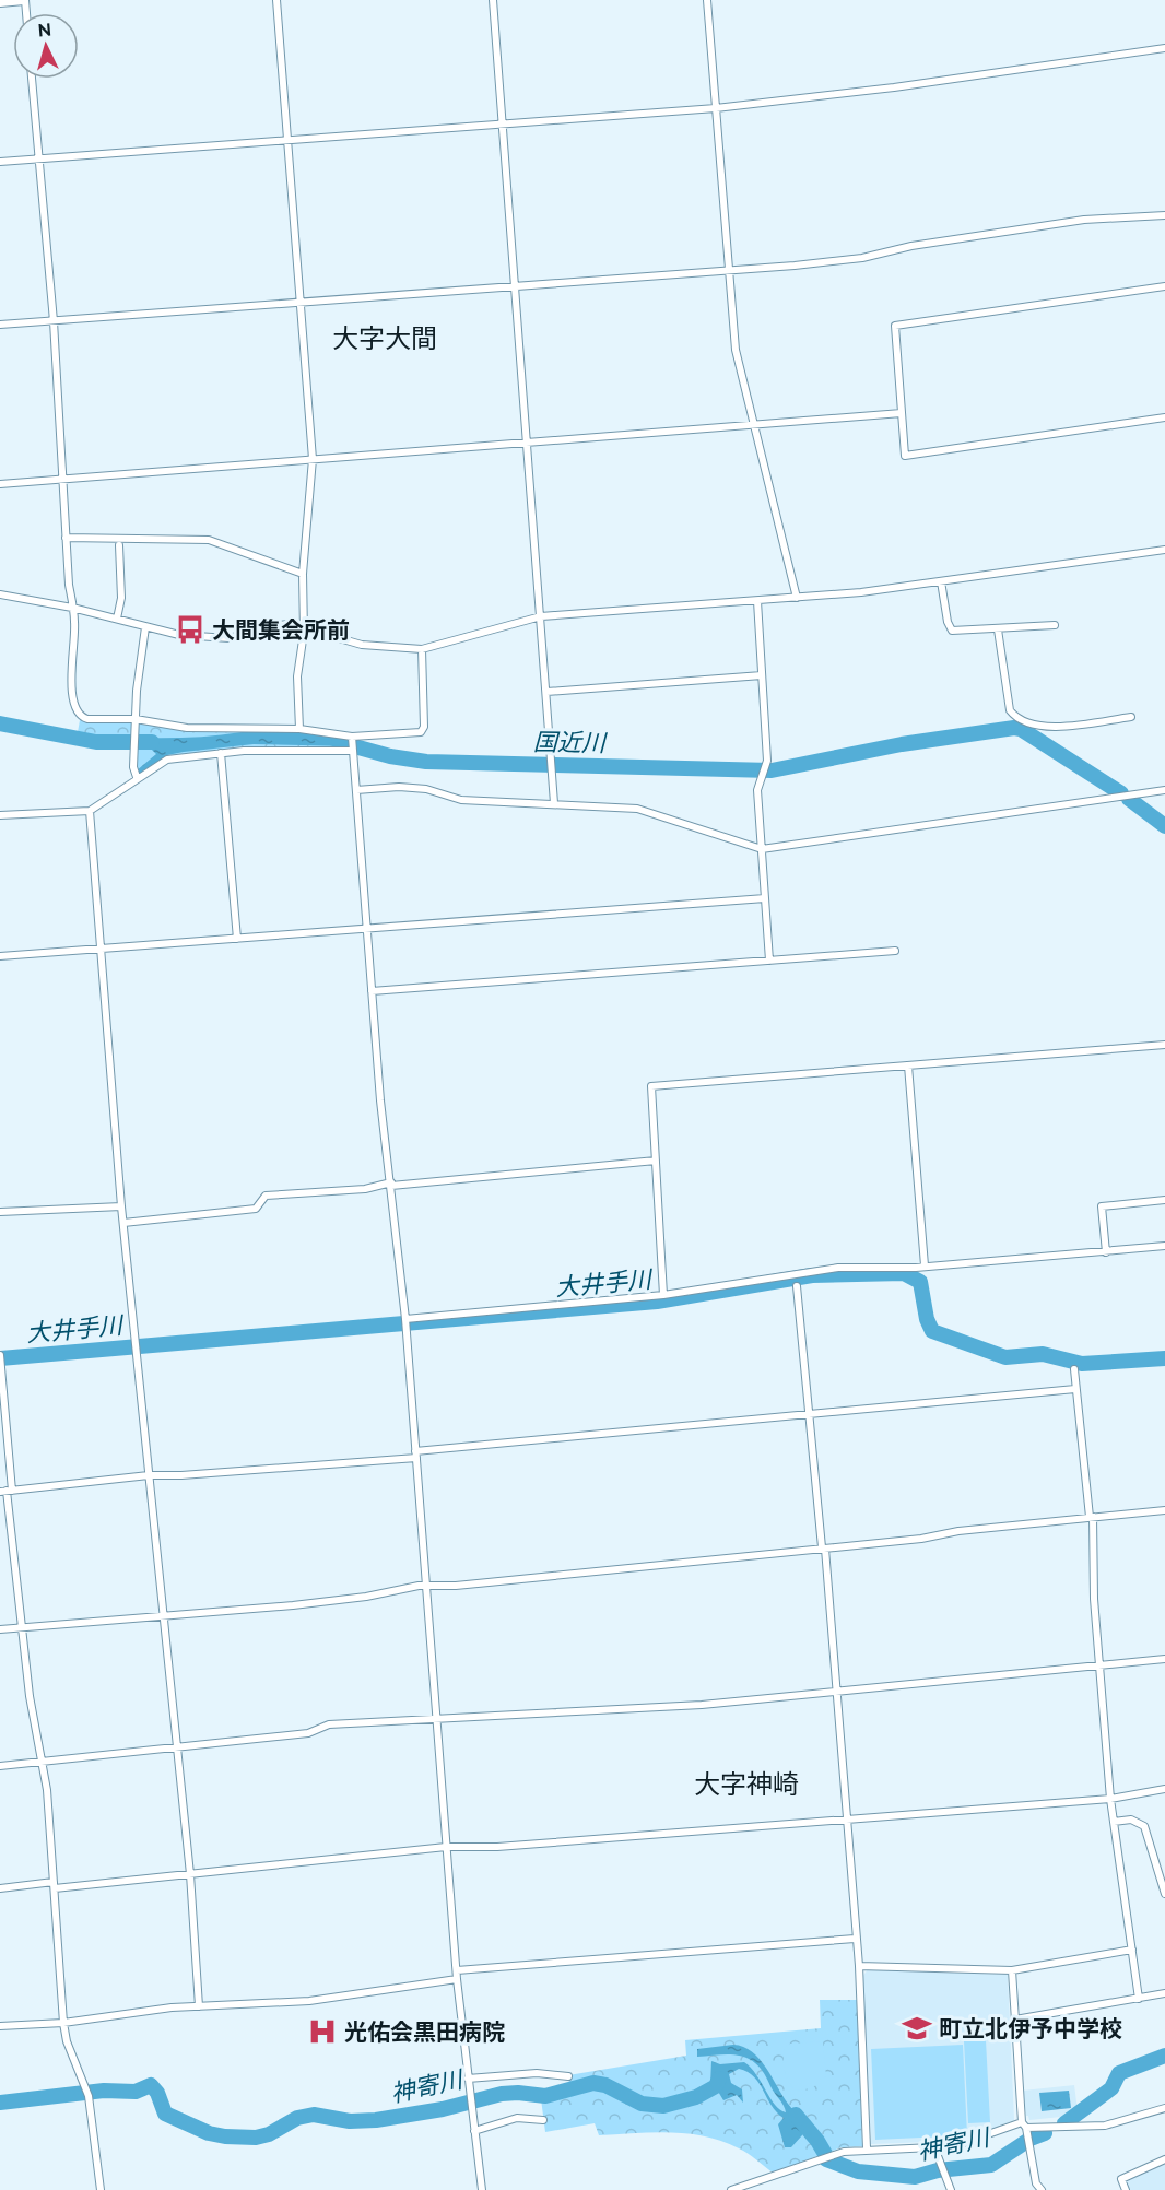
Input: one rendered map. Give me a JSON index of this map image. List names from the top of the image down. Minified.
{"districts":["大字大間","大字神崎"],"water":["国近川","大井手川","神寄川"],"places":{"bus stop":["大間集会所前"],"school or university":["町立北伊予中学校"],"hospital":["光佑会黒田病院"]},"north":"top"}
